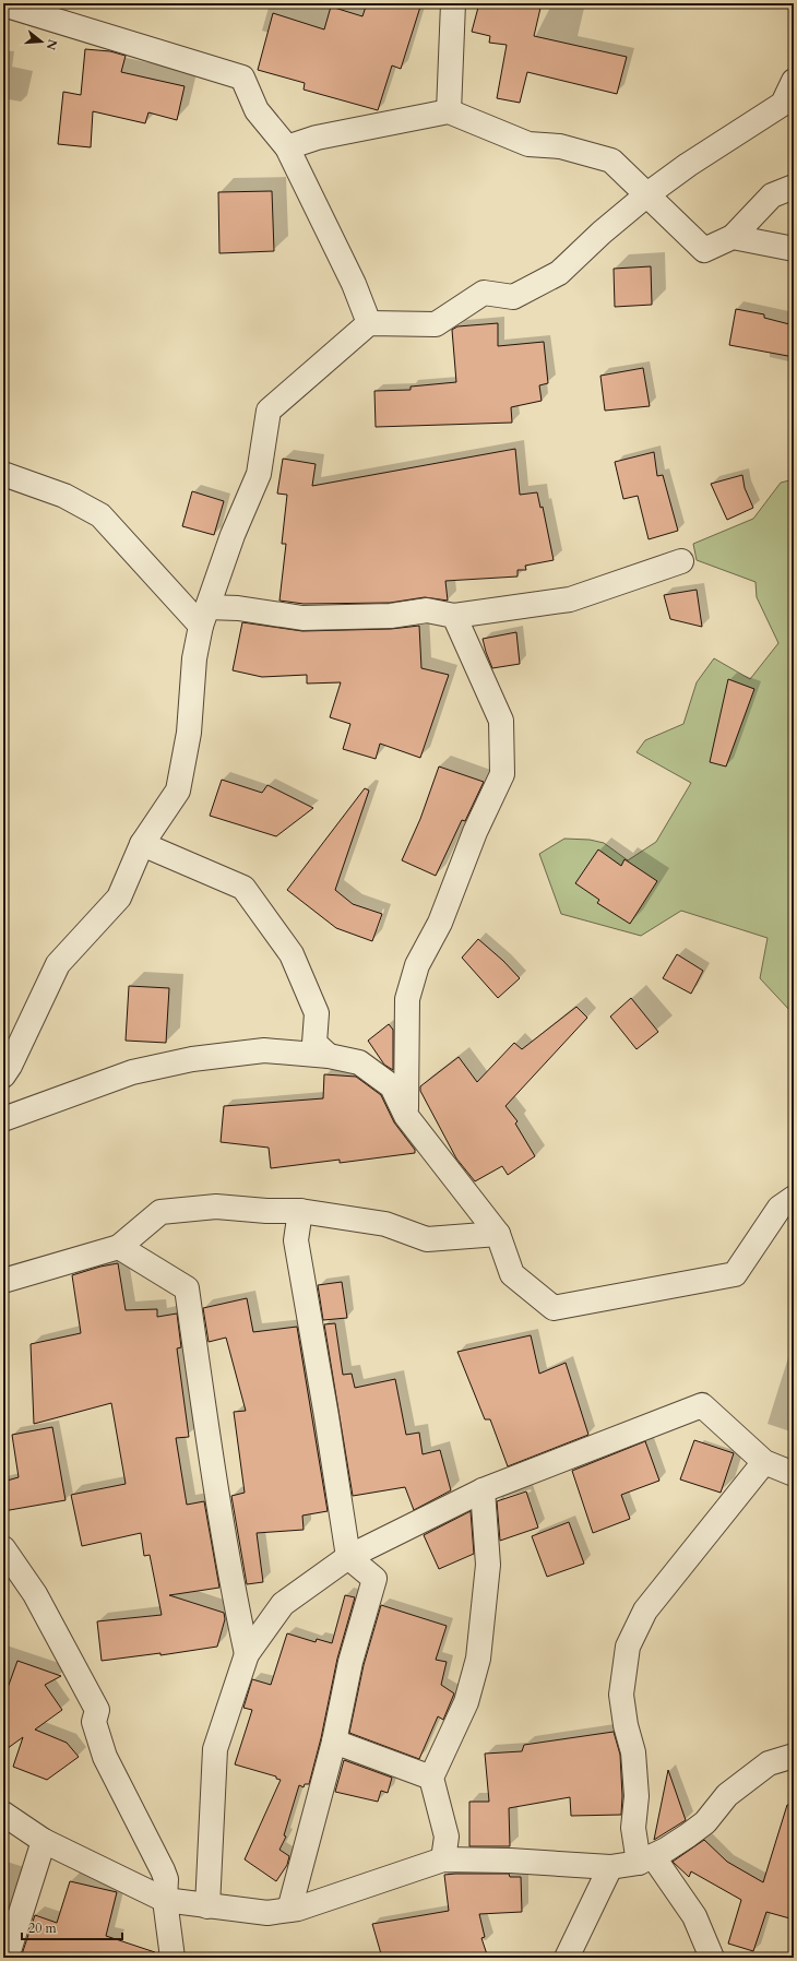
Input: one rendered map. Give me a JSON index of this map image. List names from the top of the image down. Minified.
{"scale_bar":"20 m","north":"right"}
